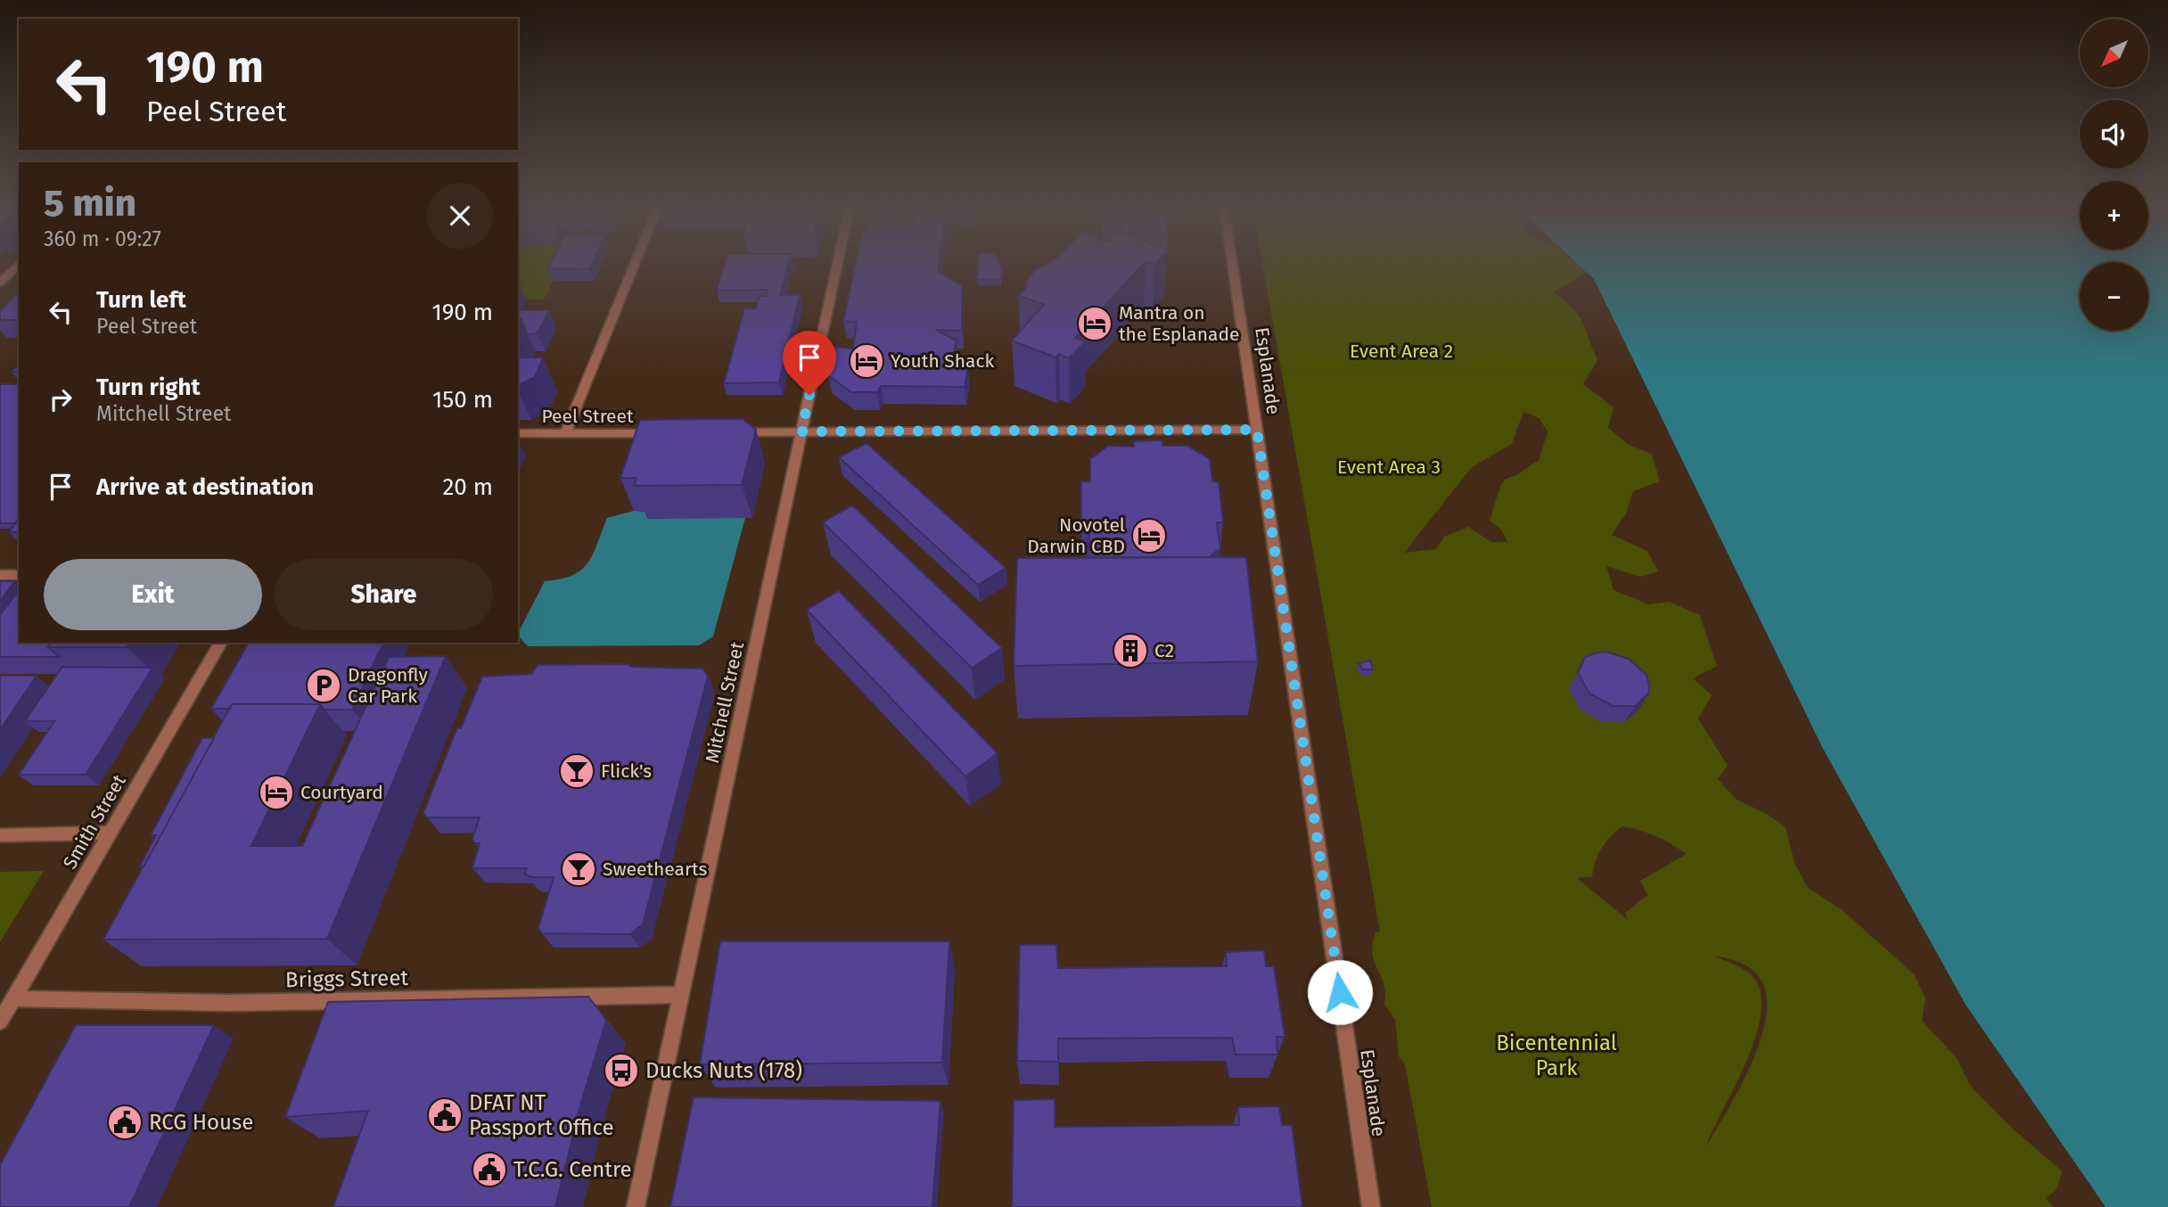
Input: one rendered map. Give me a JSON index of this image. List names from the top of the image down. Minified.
{"streets":{"street":["Esplanade","Peel Street","Mitchell Street","Smith Street","Briggs Street"]},"crossings":[["Mitchell Street","Briggs Street"],["Smith Street","Briggs Street"]],"parks":["Event Area 2","Event Area 3","Bicentennial Park"],"places":{"hotel":["Mantra on the Esplanade","Youth Shack","Novotel Darwin CBD","Courtyard"],"building":["C2"],"parking":["Dragonfly Car Park"],"bar":["Flick's","Sweethearts"],"bus stop":["Ducks Nuts (178)"],"public building":["DFAT NT Passport Office","RCG House","T.C.G. Centre"]},"north":"bottom left","page":{"map_buttons":["+","−"],"turn":["190 m","Peel Street"],"heading":["5 min","360 m · 09:27"],"list":[{"name":"Turn left","note":"Peel Street","value":"190 m"},{"name":"Turn right","note":"Mitchell Street","value":"150 m"},{"name":"Arrive at destination","value":"20 m"}],"buttons":["Exit","Share"]}}
